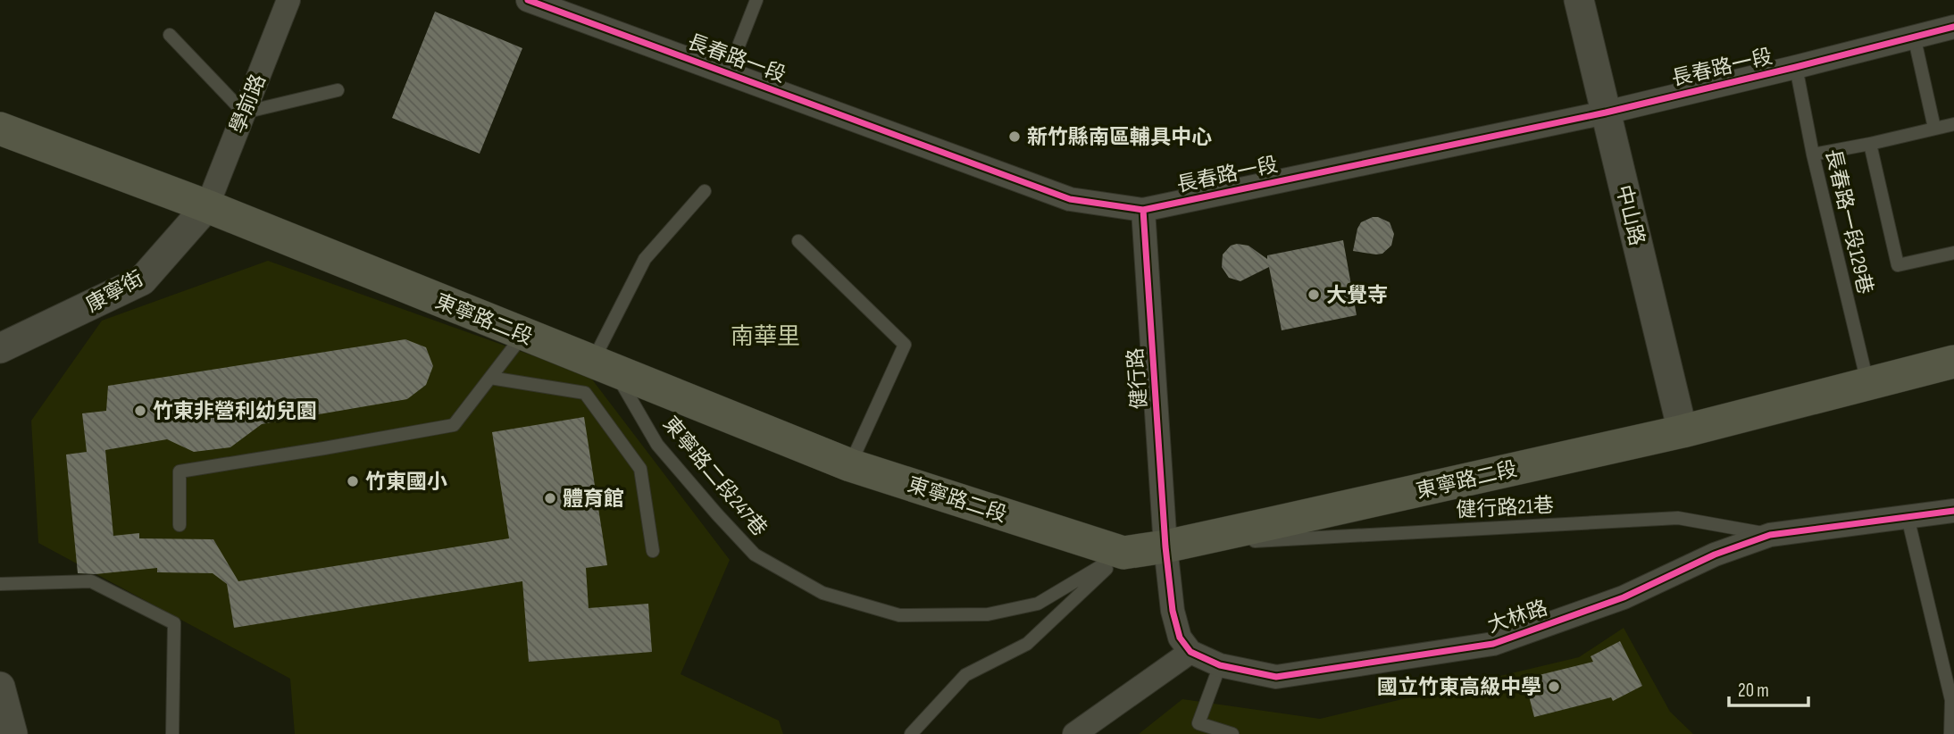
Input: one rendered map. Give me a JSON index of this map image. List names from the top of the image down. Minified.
{"streets":{"main road":["東寧路二段"],"street":["長春路一段","學前路","中山路","康寧街","健行路","大林路"],"lane":["長春路一段129巷","東寧路二段247巷","健行路21巷"]},"crossings":[["長春路一段","中山路"],["長春路一段","長春路一段129巷"],["長春路一段","健行路"],["學前路","康寧街"],["學前路","東寧路二段"],["中山路","東寧路二段"],["長春路一段129巷","東寧路二段"],["康寧街","東寧路二段"],["東寧路二段","健行路"],["東寧路二段","東寧路二段247巷"],["東寧路二段","健行路21巷"],["健行路","健行路21巷"],["健行路21巷","大林路"]],"districts":["南華里"],"places":["新竹縣南區輔具中心","大覺寺","竹東非營利幼兒園","竹東國小","體育館","國立竹東高級中學"],"scale_bar":"20 m"}
